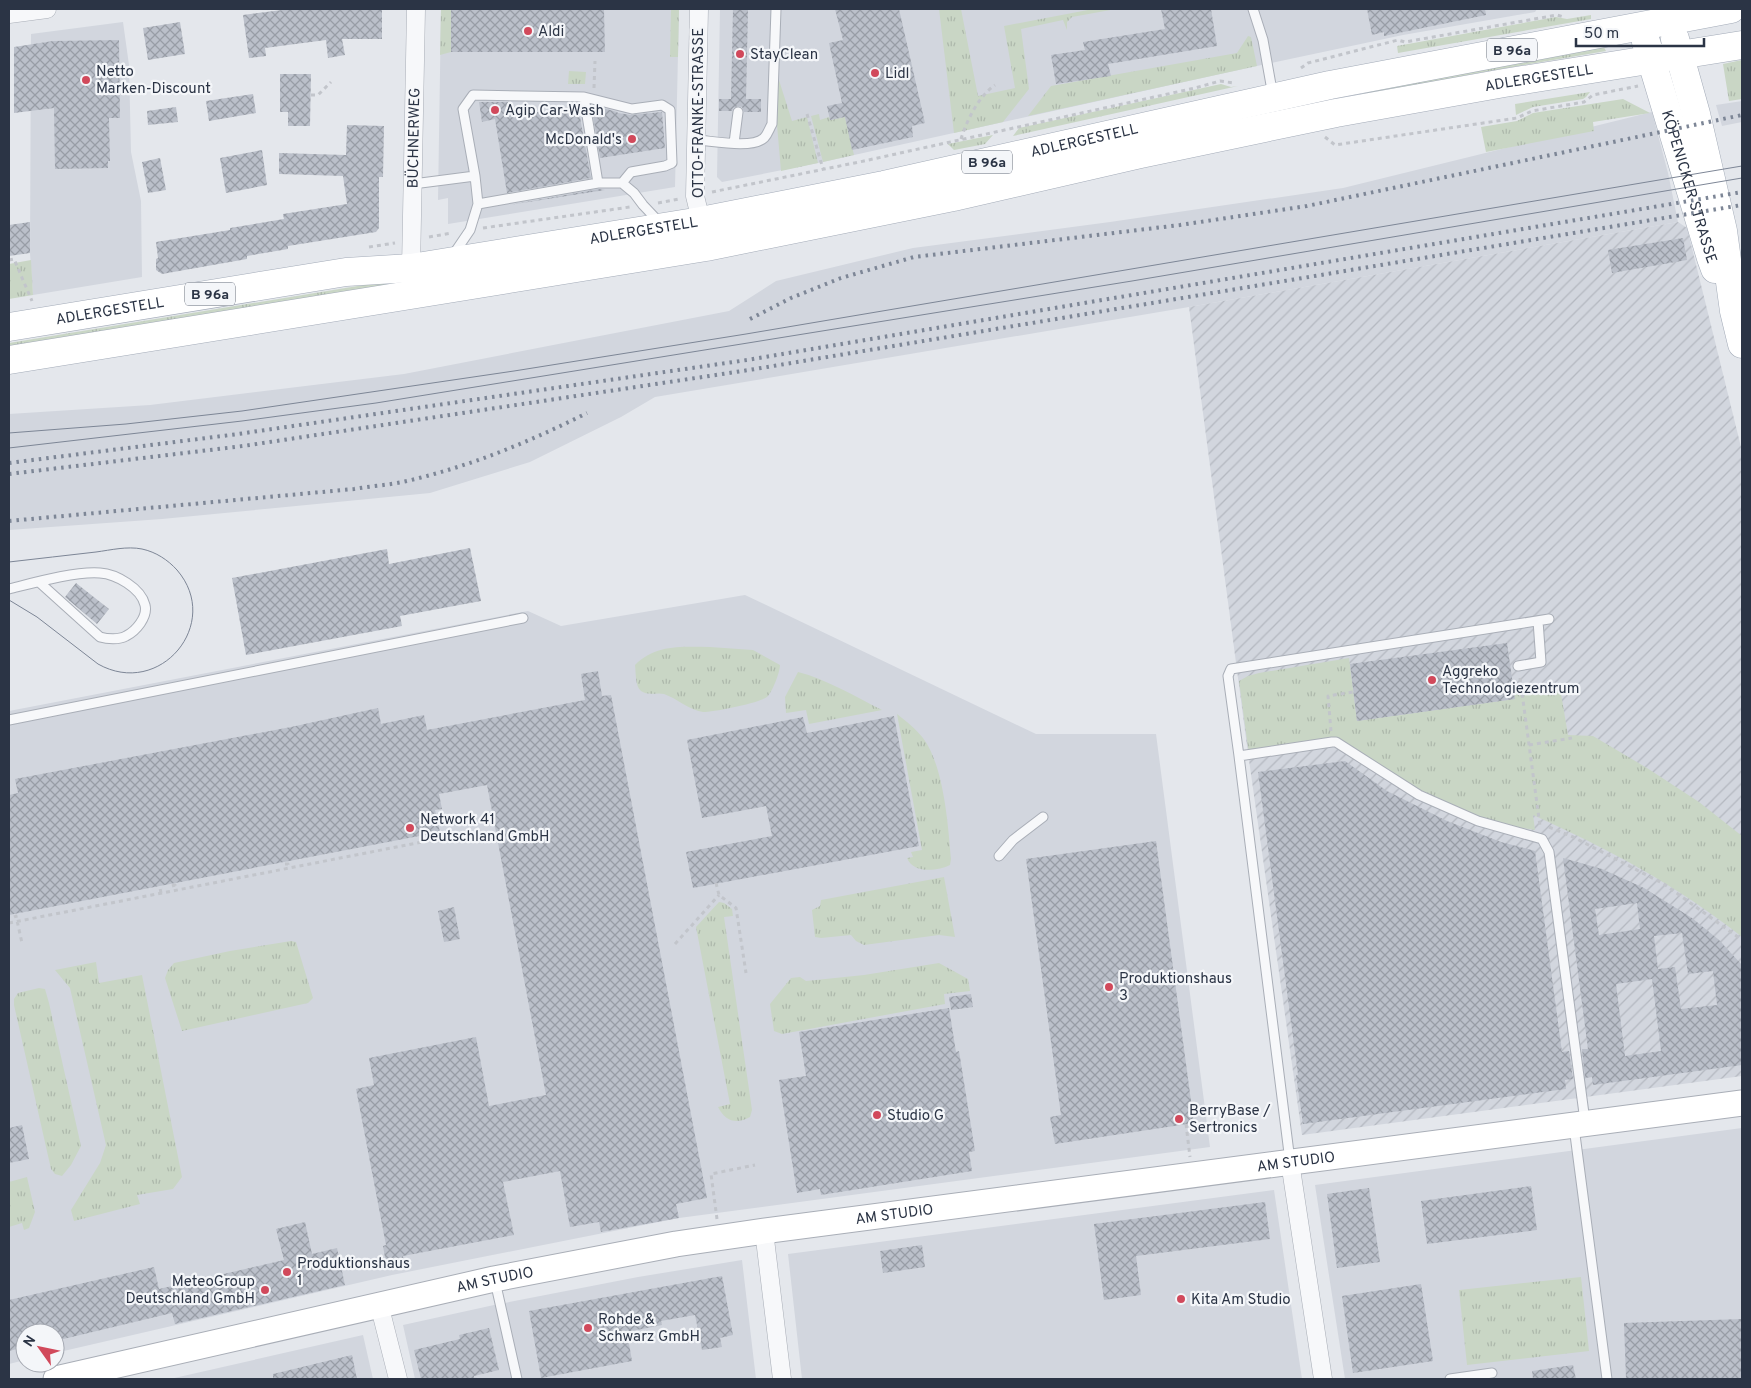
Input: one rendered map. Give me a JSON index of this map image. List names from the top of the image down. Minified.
{"streets":{"main road":["B 96a","ADLERGESTELL","KÖPENICKER STRASSE"],"street":["OTTO-FRANKE-STRASSE","BÜCHNERWEG","AM STUDIO"]},"crossings":[["ADLERGESTELL","OTTO-FRANKE-STRASSE"],["ADLERGESTELL","BÜCHNERWEG"],["ADLERGESTELL","KÖPENICKER STRASSE"]],"places":["Aldi","StayClean","Lidl","Netto Marken-Discount","Agip Car-Wash","McDonald's","Aggreko Technologiezentrum","Network 41 Deutschland GmbH","Produktionshaus 3","Studio G","BerryBase / Sertronics","Produktionshaus 1","MeteoGroup Deutschland GmbH","Kita Am Studio","Rohde & Schwarz GmbH"],"scale_bar":"50 m","north":"top left"}
